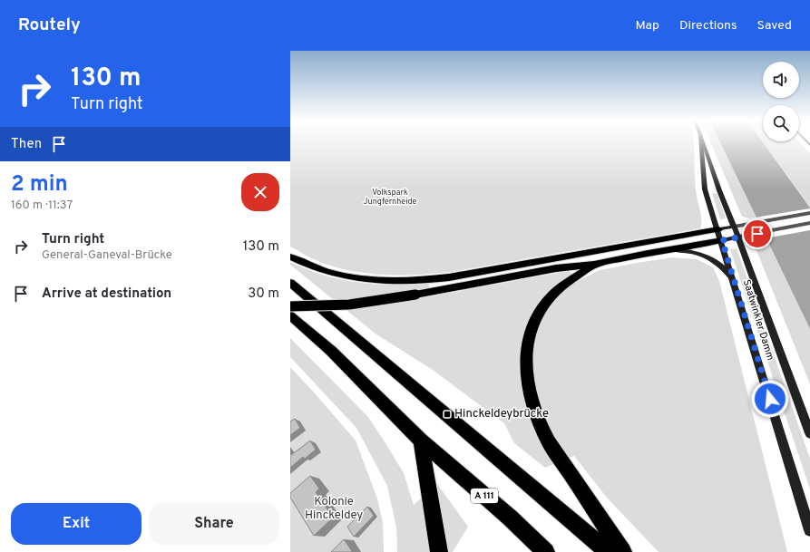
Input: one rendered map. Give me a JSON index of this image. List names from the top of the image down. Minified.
{"streets":{"highway":["A 111"],"main road":["Saatwinkler Damm"]},"parks":["Volkspark Jungfernheide","Kolonie Hinckeldey"],"places":{"transit":["Hinckeldeybrücke"]},"page":{"header":"Routely","nav":["Map","Directions","Saved"],"turn":["130 m","Turn right"],"then":"Then","heading":["2 min","160 m · 11:37"],"list":[{"name":"Turn right","note":"General-Ganeval-Brücke","value":"130 m"},{"name":"Arrive at destination","value":"30 m"}],"buttons":["Exit","Share"]}}
